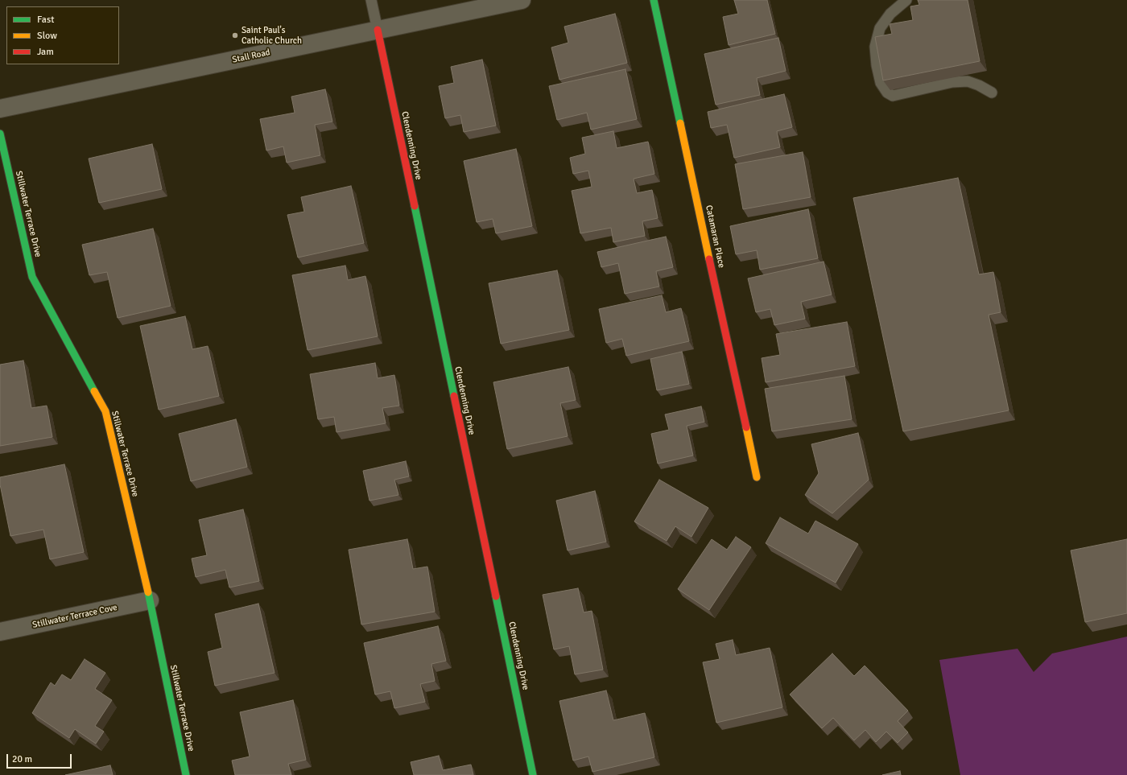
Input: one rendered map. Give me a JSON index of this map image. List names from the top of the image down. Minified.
{"streets":{"street":["Stall Road","Clendenning Drive","Stillwater Terrace Drive","Catamaran Place","Stillwater Terrace Cove"]},"crossings":[["Stall Road","Clendenning Drive"],["Stillwater Terrace Drive","Stillwater Terrace Cove"]],"places":["Saint Paul's Catholic Church"],"legend":["Fast","Slow","Jam"],"scale_bar":"20 m"}
